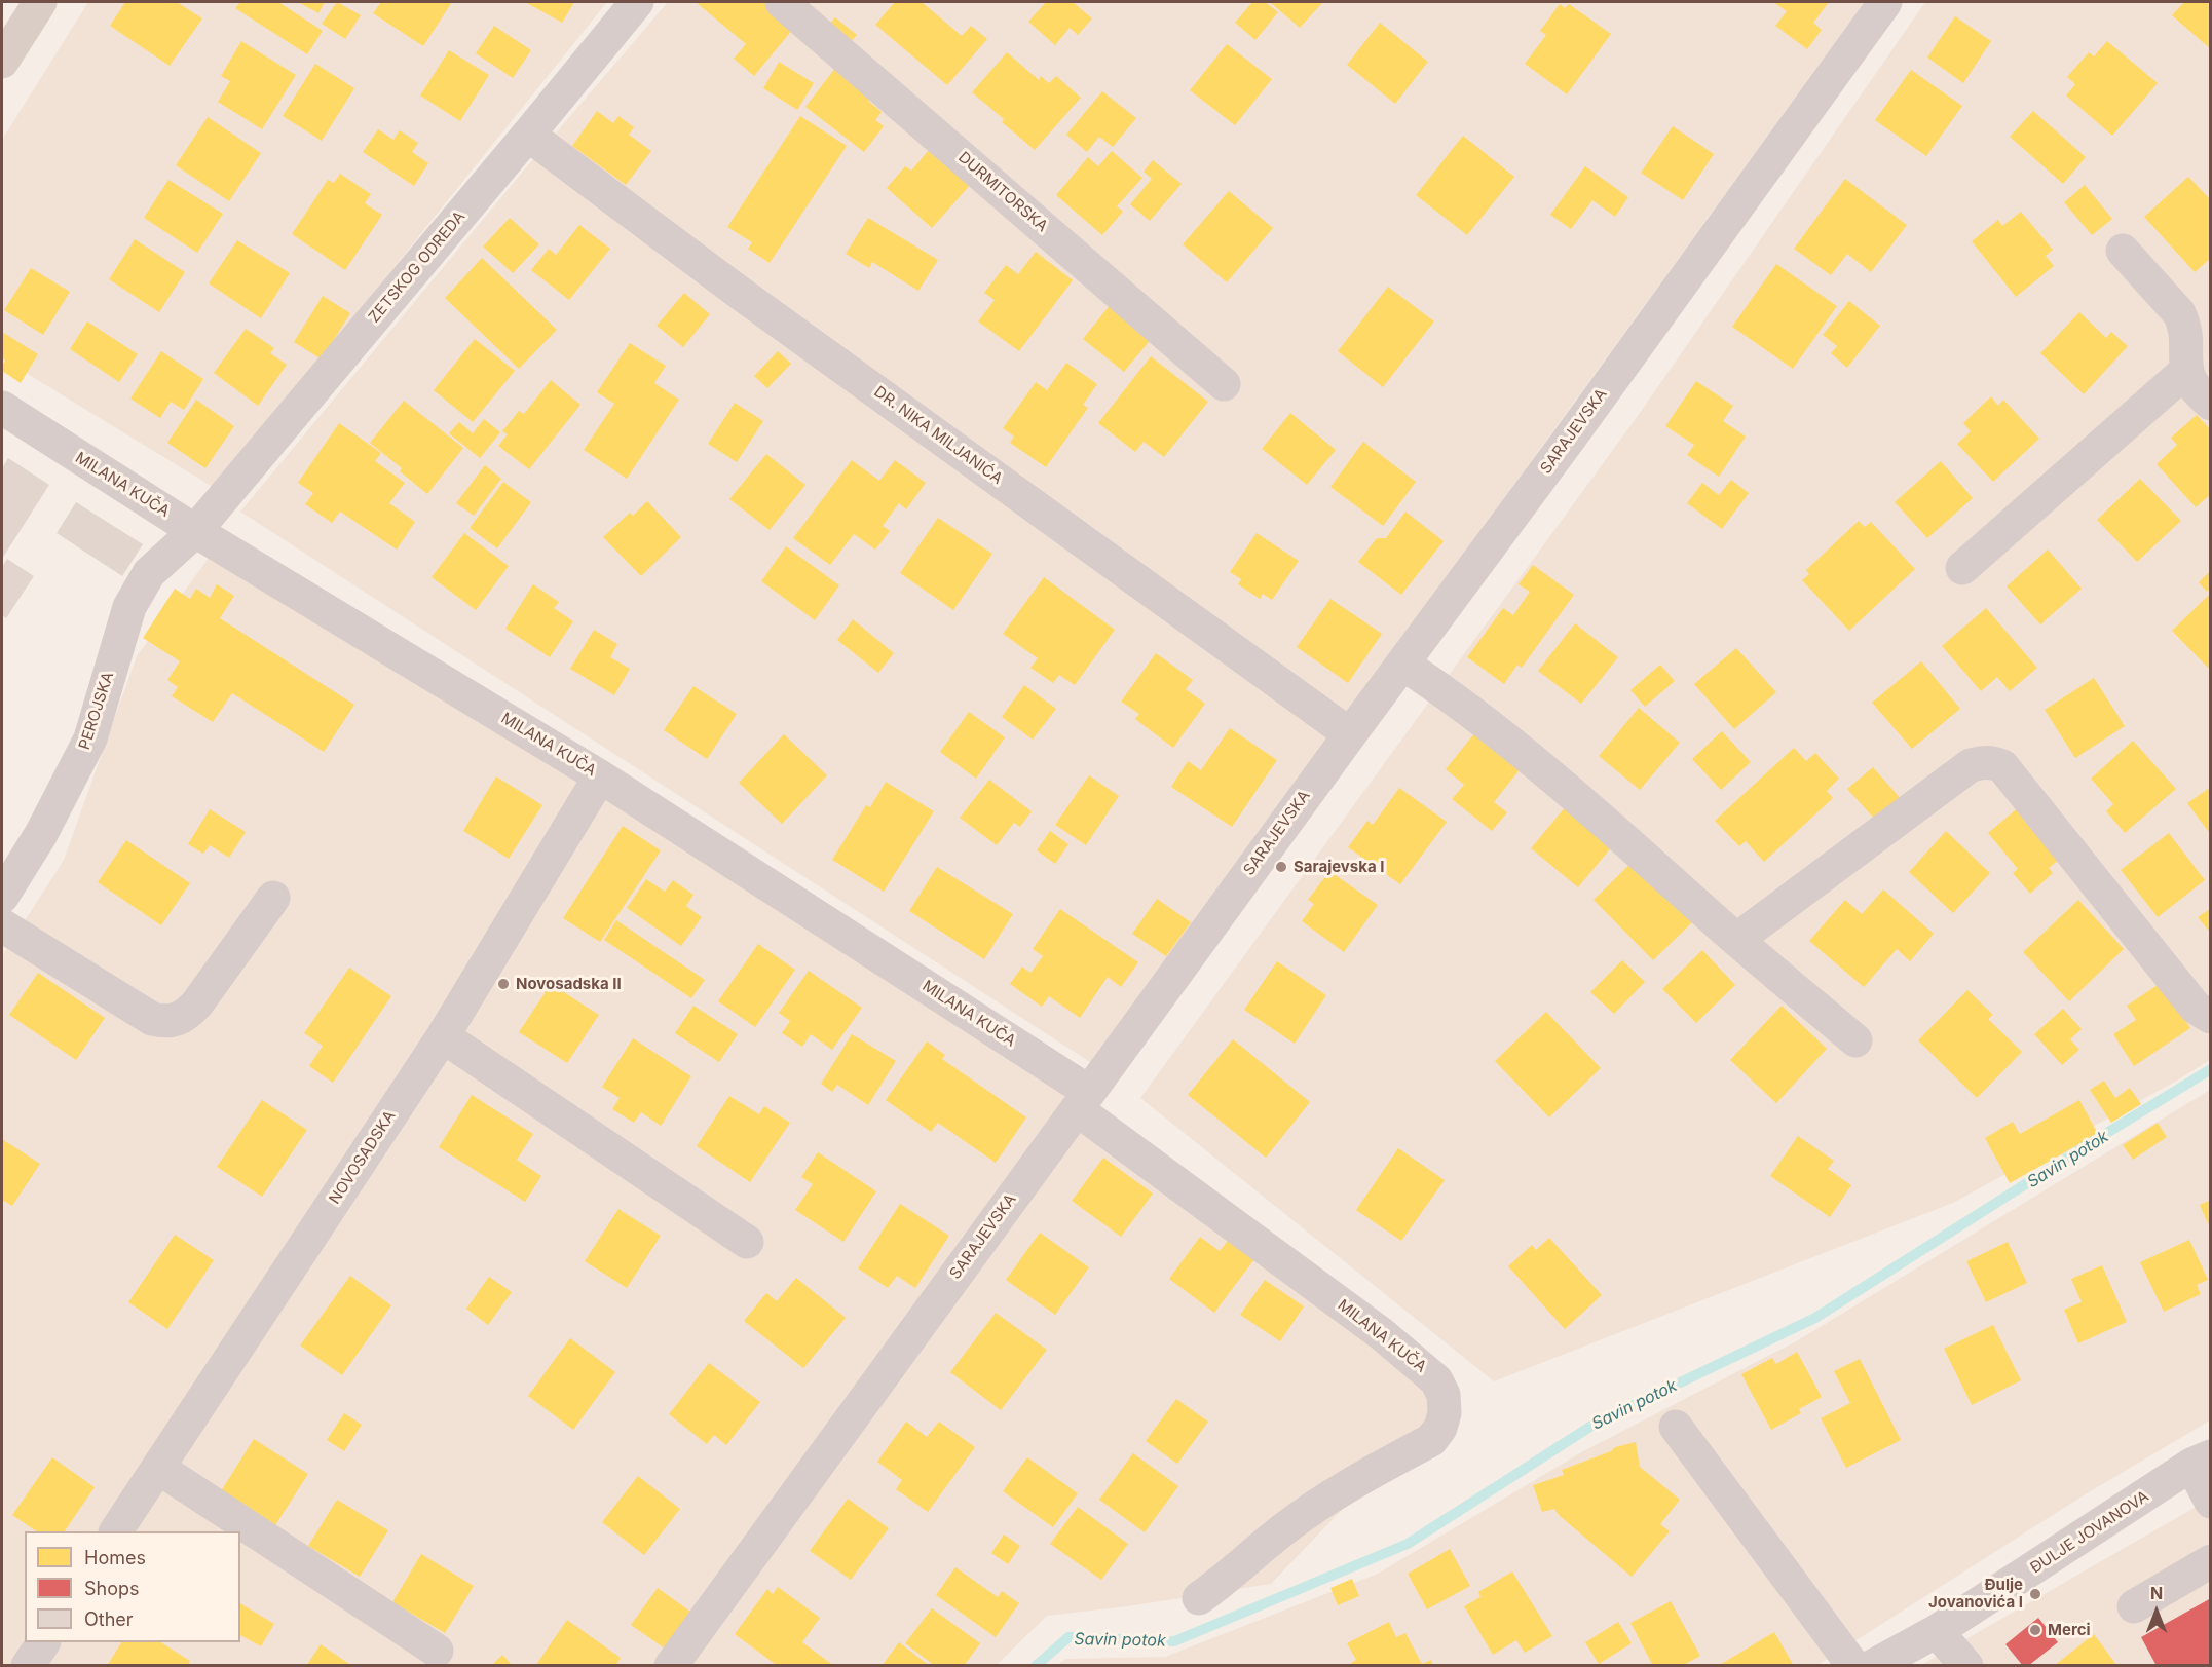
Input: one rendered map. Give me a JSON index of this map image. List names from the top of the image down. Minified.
{"streets":{"street":["DURMITORSKA","ZETSKOG ODREDA","SARAJEVSKA","DR. NIKA MILJANIĆA","MILANA KUČA","PEROJSKA","NOVOSADSKA","ĐULJE JOVANOVA"]},"crossings":[["ZETSKOG ODREDA","DR. NIKA MILJANIĆA"],["ZETSKOG ODREDA","MILANA KUČA"],["ZETSKOG ODREDA","PEROJSKA"],["SARAJEVSKA","DR. NIKA MILJANIĆA"],["SARAJEVSKA","MILANA KUČA"],["MILANA KUČA","PEROJSKA"],["MILANA KUČA","NOVOSADSKA"]],"water":["Savin potok"],"places":["Sarajevska I","Novosadska II","Đulje Jovanovića I","Merci"],"legend":["Homes","Shops","Other"],"north":"top"}
